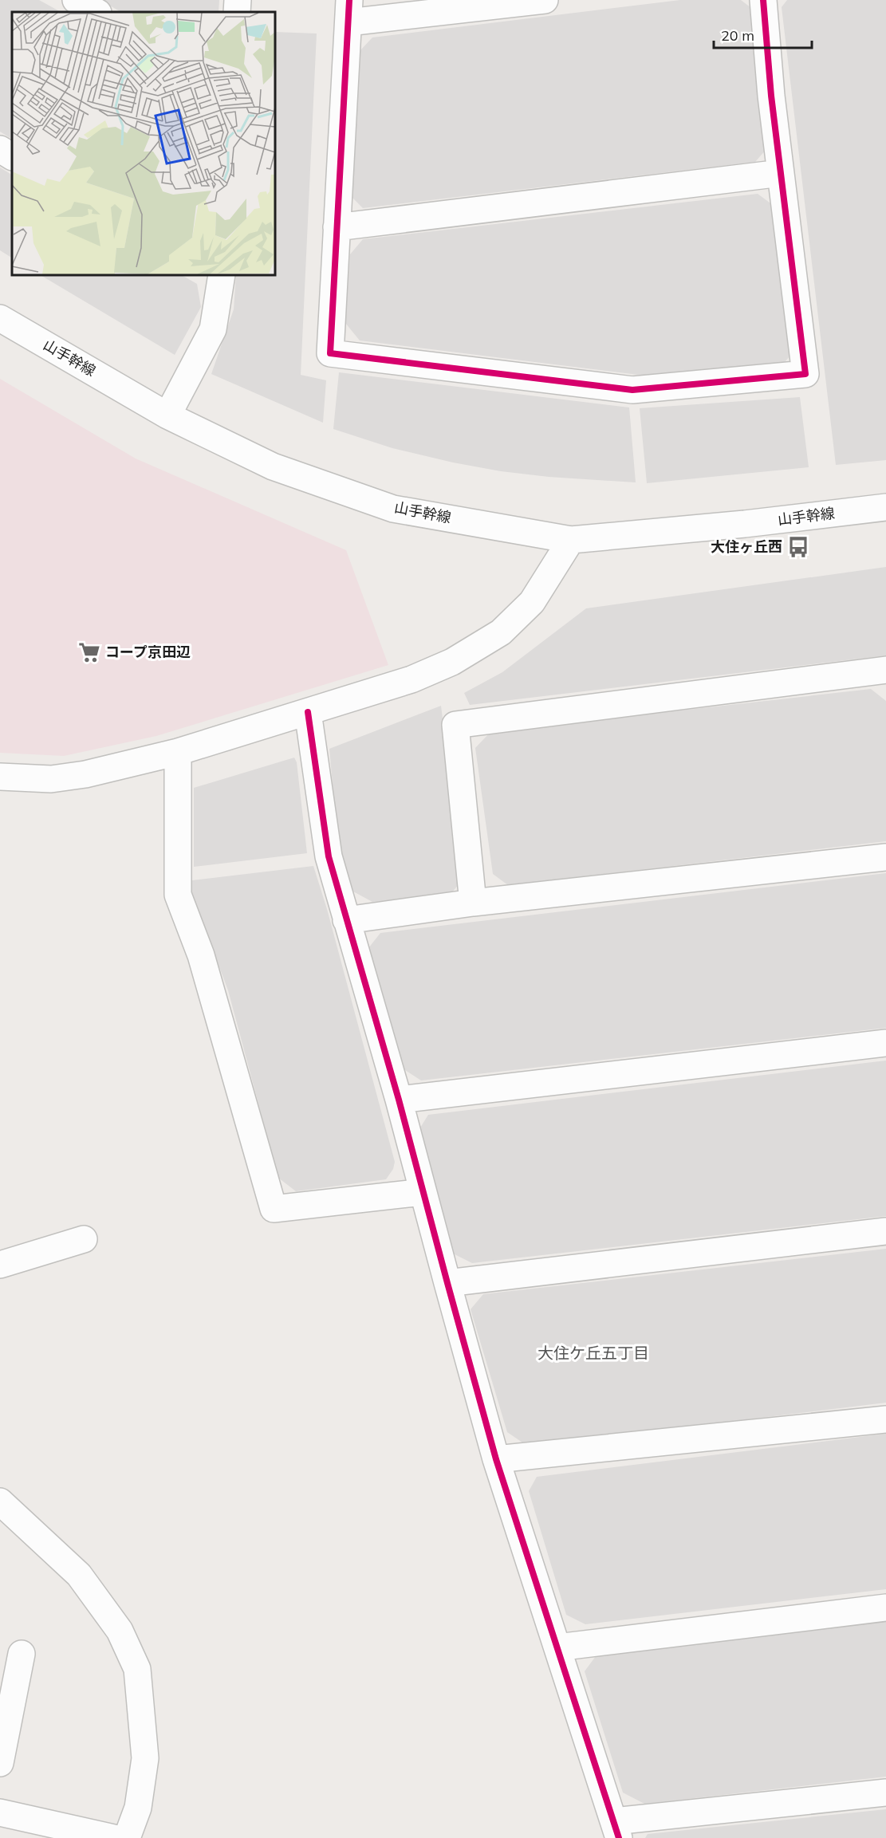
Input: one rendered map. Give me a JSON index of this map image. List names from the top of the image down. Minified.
{"streets":{"street":["山手幹線"]},"districts":["大住ケ丘五丁目"],"places":{"bus stop":["大住ヶ丘西"],"supermarket":["コープ京田辺"]},"scale_bar":"20 m"}
